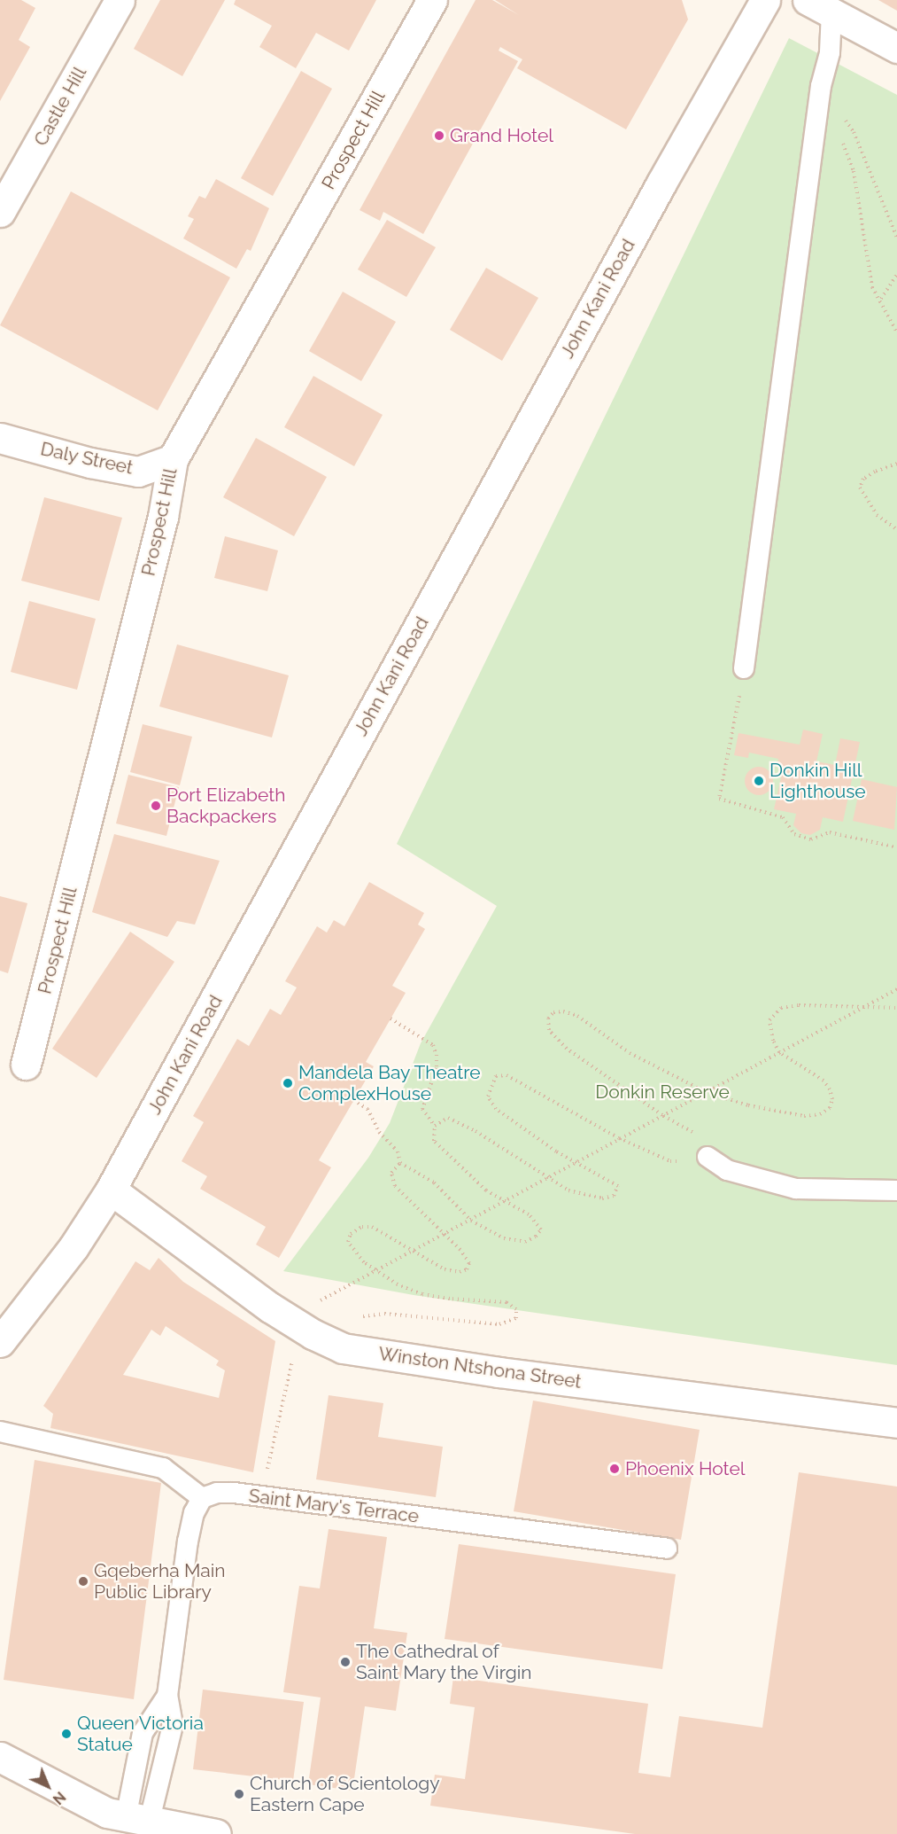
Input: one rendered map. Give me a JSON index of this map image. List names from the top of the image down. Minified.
{"streets":{"street":["Castle Hill","Prospect Hill","John Kani Road","Daly Street","Winston Ntshona Street"],"lane":["Saint Mary's Terrace"]},"crossings":[["Prospect Hill","Daly Street"],["John Kani Road","Winston Ntshona Street"]],"parks":["Donkin Reserve"],"places":["Grand Hotel","Donkin Hill Lighthouse","Port Elizabeth Backpackers","Mandela Bay Theatre ComplexHouse","Phoenix Hotel","Gqeberha Main Public Library","The Cathedral of Saint Mary the Virgin","Queen Victoria Statue","Church of Scientology Eastern Cape"],"north":"bottom right"}
